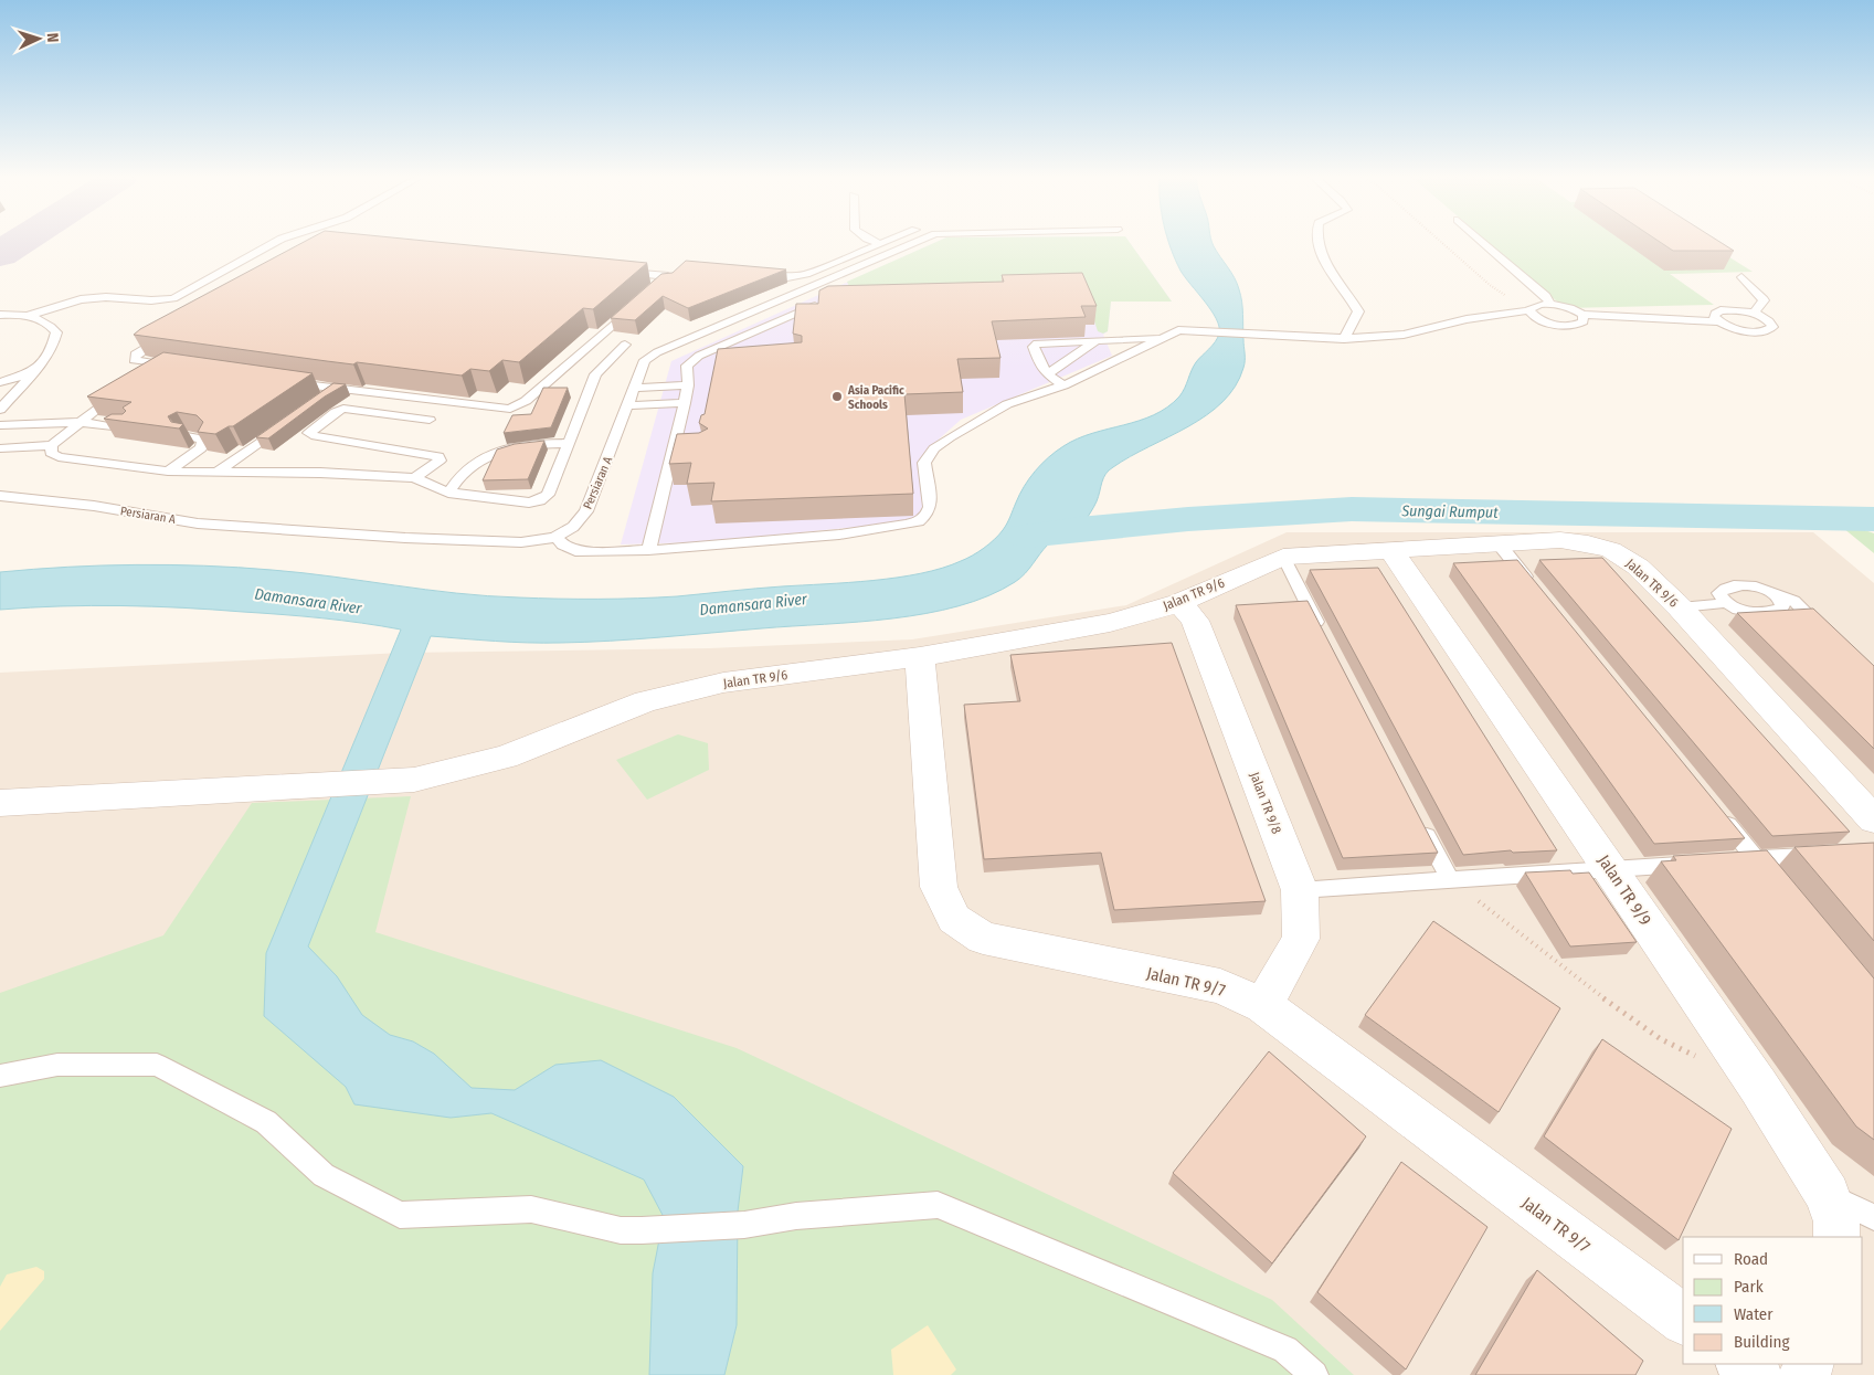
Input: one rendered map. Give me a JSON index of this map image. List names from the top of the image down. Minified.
{"streets":{"street":["Jalan TR 9/6","Jalan TR 9/8","Jalan TR 9/9","Jalan TR 9/7"],"lane":["Persiaran A"]},"crossings":[["Jalan TR 9/6","Jalan TR 9/8"],["Jalan TR 9/6","Jalan TR 9/9"],["Jalan TR 9/6","Jalan TR 9/7"],["Jalan TR 9/8","Jalan TR 9/7"]],"water":["Sungai Rumput","Damansara River"],"places":["Asia Pacific Schools"],"legend":["Road","Park","Water","Building"],"north":"right"}
